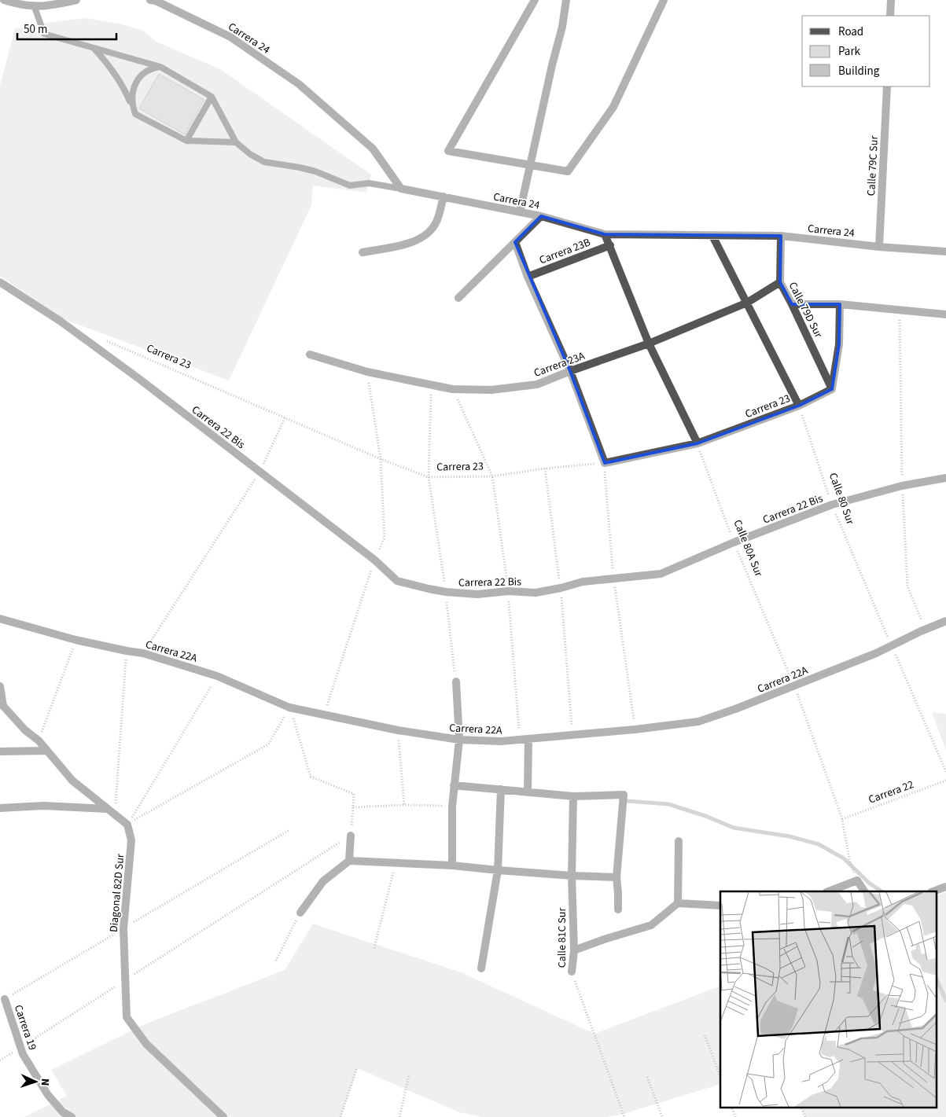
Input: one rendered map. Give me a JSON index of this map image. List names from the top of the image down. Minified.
{"streets":{"street":["Carrera 24","Calle 79C Sur","Carrera 23B","Calle 79D Sur","Carrera 23","Carrera 23A","Carrera 22 Bis","Carrera 22A","Diagonal 82D Sur","Calle 81C Sur","Carrera 19"],"path":["Calle 80 Sur","Calle 80A Sur","Carrera 22"]},"crossings":[["Carrera 24","Calle 79C Sur"],["Carrera 24","Calle 79D Sur"],["Calle 79D Sur","Carrera 23"],["Calle 79D Sur","Carrera 23A"],["Carrera 23","Calle 80 Sur"],["Carrera 23","Calle 80A Sur"],["Carrera 22 Bis","Calle 80 Sur"],["Carrera 22 Bis","Calle 80A Sur"],["Calle 80 Sur","Carrera 22A"],["Calle 80A Sur","Carrera 22A"],["Calle 80A Sur","Carrera 22"]],"legend":["Road","Park","Building"],"scale_bar":"50 m","north":"right"}
